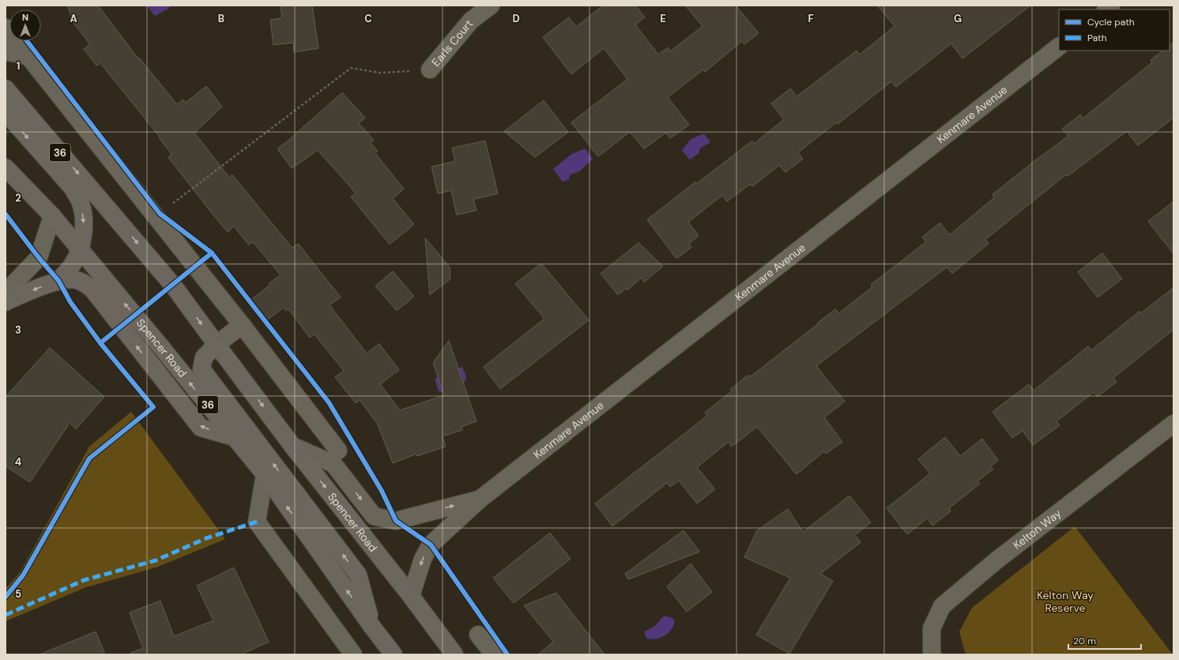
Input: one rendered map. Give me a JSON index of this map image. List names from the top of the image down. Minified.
{"streets":{"main road":["36","Spencer Road"],"street":["Earls Court","Kenmare Avenue","Kelton Way"]},"crossings":[["Kenmare Avenue","Spencer Road"]],"parks":["Kelton Way Reserve"],"legend":["Cycle path","Path"],"scale_bar":"20 m","north":"top","grid":{"columns":["A","B","C","D","E","F","G"],"rows":["1","2","3","4","5"]}}
